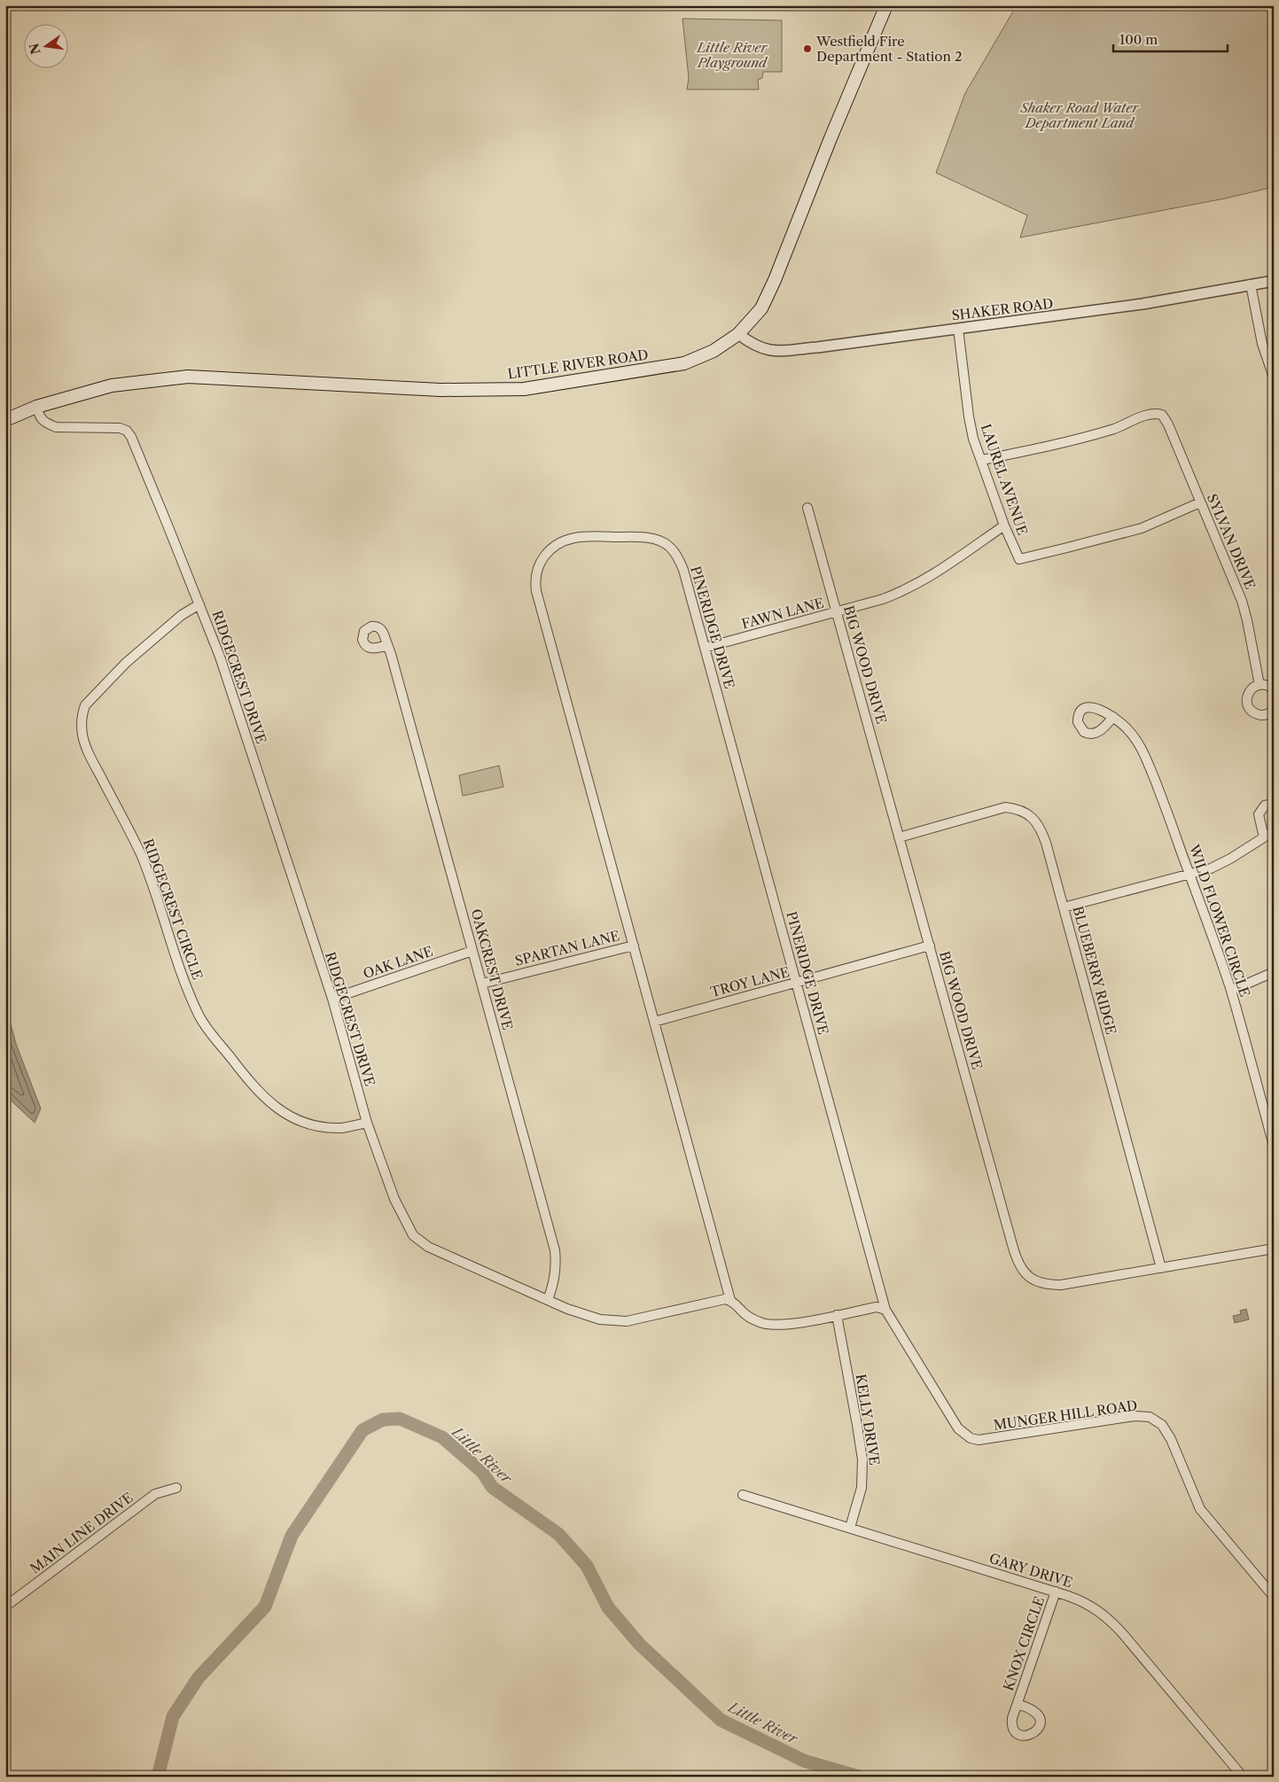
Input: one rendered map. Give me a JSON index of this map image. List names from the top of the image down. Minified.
{"streets":{"main road":["LITTLE RIVER ROAD"],"street":["SHAKER ROAD","LAUREL AVENUE","SYLVAN DRIVE","FAWN LANE","PINERIDGE DRIVE","BIG WOOD DRIVE","RIDGECREST DRIVE","RIDGECREST CIRCLE","WILD FLOWER CIRCLE","SPARTAN LANE","OAK LANE","OAKCREST DRIVE","BLUEBERRY RIDGE","TROY LANE","MUNGER HILL ROAD","KELLY DRIVE","MAIN LINE DRIVE","GARY DRIVE","KNOX CIRCLE"]},"crossings":[["SHAKER ROAD","LITTLE RIVER ROAD"],["SHAKER ROAD","LAUREL AVENUE"],["LITTLE RIVER ROAD","RIDGECREST DRIVE"],["LAUREL AVENUE","SYLVAN DRIVE"],["LAUREL AVENUE","FAWN LANE"],["FAWN LANE","PINERIDGE DRIVE"],["FAWN LANE","BIG WOOD DRIVE"],["PINERIDGE DRIVE","RIDGECREST DRIVE"],["PINERIDGE DRIVE","SPARTAN LANE"],["PINERIDGE DRIVE","TROY LANE"],["PINERIDGE DRIVE","MUNGER HILL ROAD"],["BIG WOOD DRIVE","BLUEBERRY RIDGE"],["BIG WOOD DRIVE","TROY LANE"],["RIDGECREST DRIVE","RIDGECREST CIRCLE"],["RIDGECREST DRIVE","OAK LANE"],["RIDGECREST DRIVE","OAKCREST DRIVE"],["SPARTAN LANE","OAKCREST DRIVE"],["OAK LANE","OAKCREST DRIVE"],["KELLY DRIVE","GARY DRIVE"],["GARY DRIVE","KNOX CIRCLE"]],"water":["Little River"],"parks":["Little River Playground","Shaker Road Water Department Land"],"places":["Westfield Fire Department - Station 2"],"scale_bar":"100 m","north":"left"}
